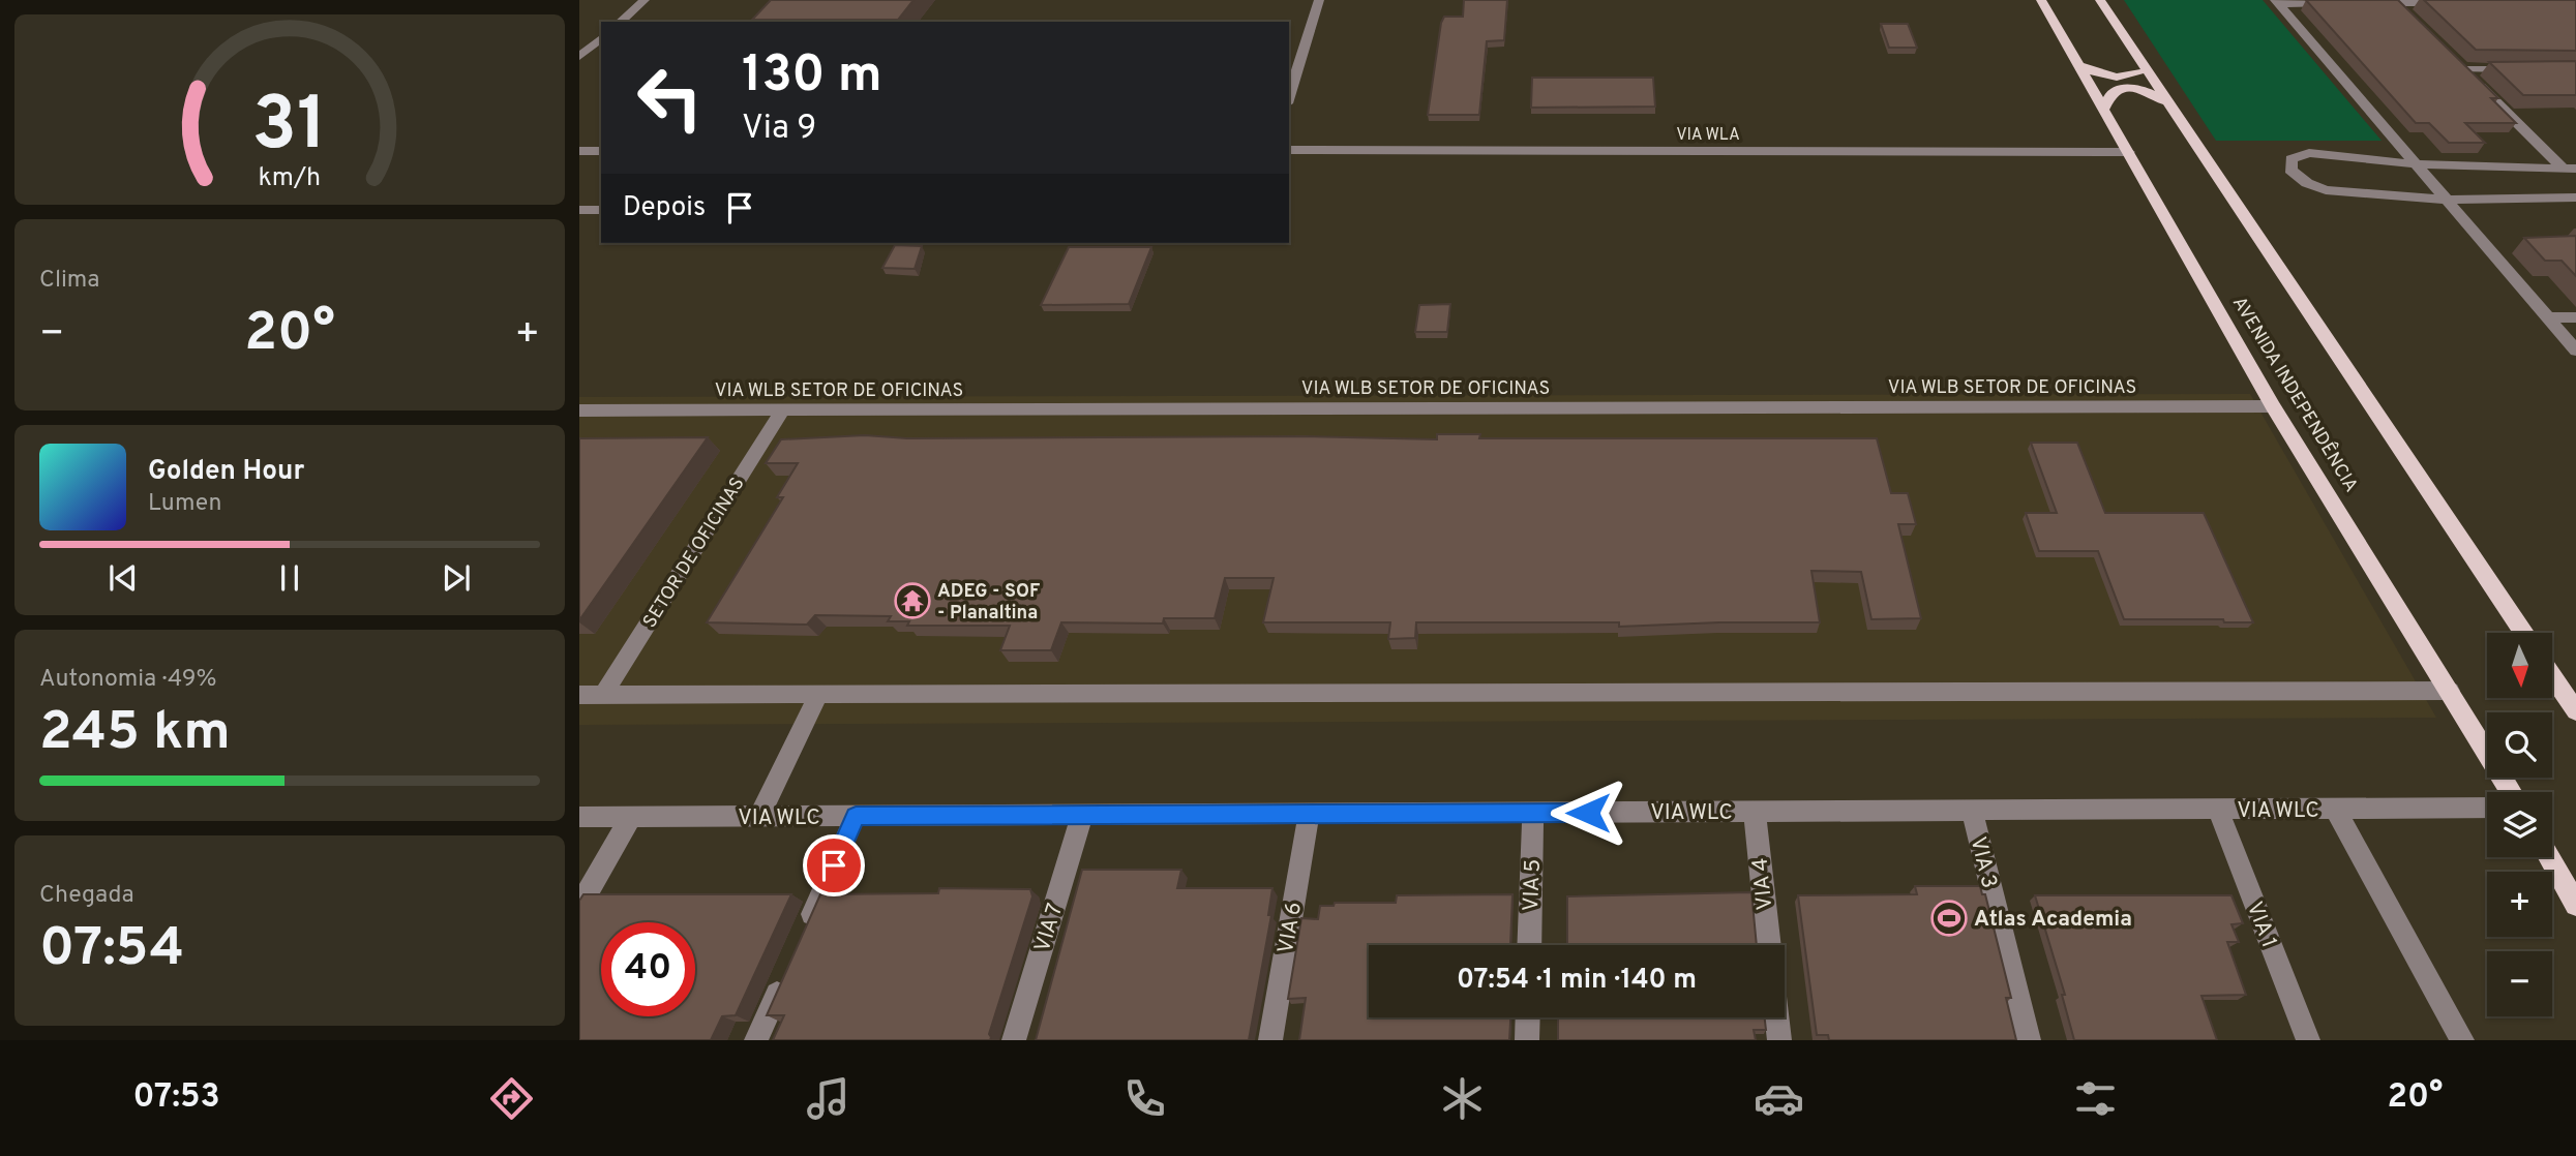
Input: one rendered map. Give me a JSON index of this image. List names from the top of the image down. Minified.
{"streets":{"main road":["AVENIDA INDEPENDÊNCIA"],"street":["VIA WLA","VIA WLB SETOR DE OFICINAS","SETOR DE OFICINAS","VIA WLC","VIA 3","VIA 4","VIA 5","VIA 1","VIA 7","VIA 6"]},"crossings":[["VIA WLA","AVENIDA INDEPENDÊNCIA"],["VIA WLB SETOR DE OFICINAS","AVENIDA INDEPENDÊNCIA"],["VIA WLB SETOR DE OFICINAS","SETOR DE OFICINAS"],["VIA WLC","VIA 3"],["VIA WLC","VIA 4"],["VIA WLC","VIA 5"],["VIA WLC","VIA 1"],["VIA WLC","VIA 7"],["VIA WLC","VIA 6"]],"places":{"temple":["ADEG - SOF - Planaltina"],"sports":["Atlas Academia"]},"north":"bottom","page":{"turn":["130 m","Via 9"],"then":"Depois","tile":["Clima",["Autonomia · 49%","245 km"],["Chegada","07:54"]],"heat":["−","20°","+"],"song":["Golden Hour","Lumen"],"map_buttons":["+","−"],"limit":"40","trip":"07:54 · 1 min · 140 m","tabs":["07:53","20°"],"gauge":["31","km/h"]}}
